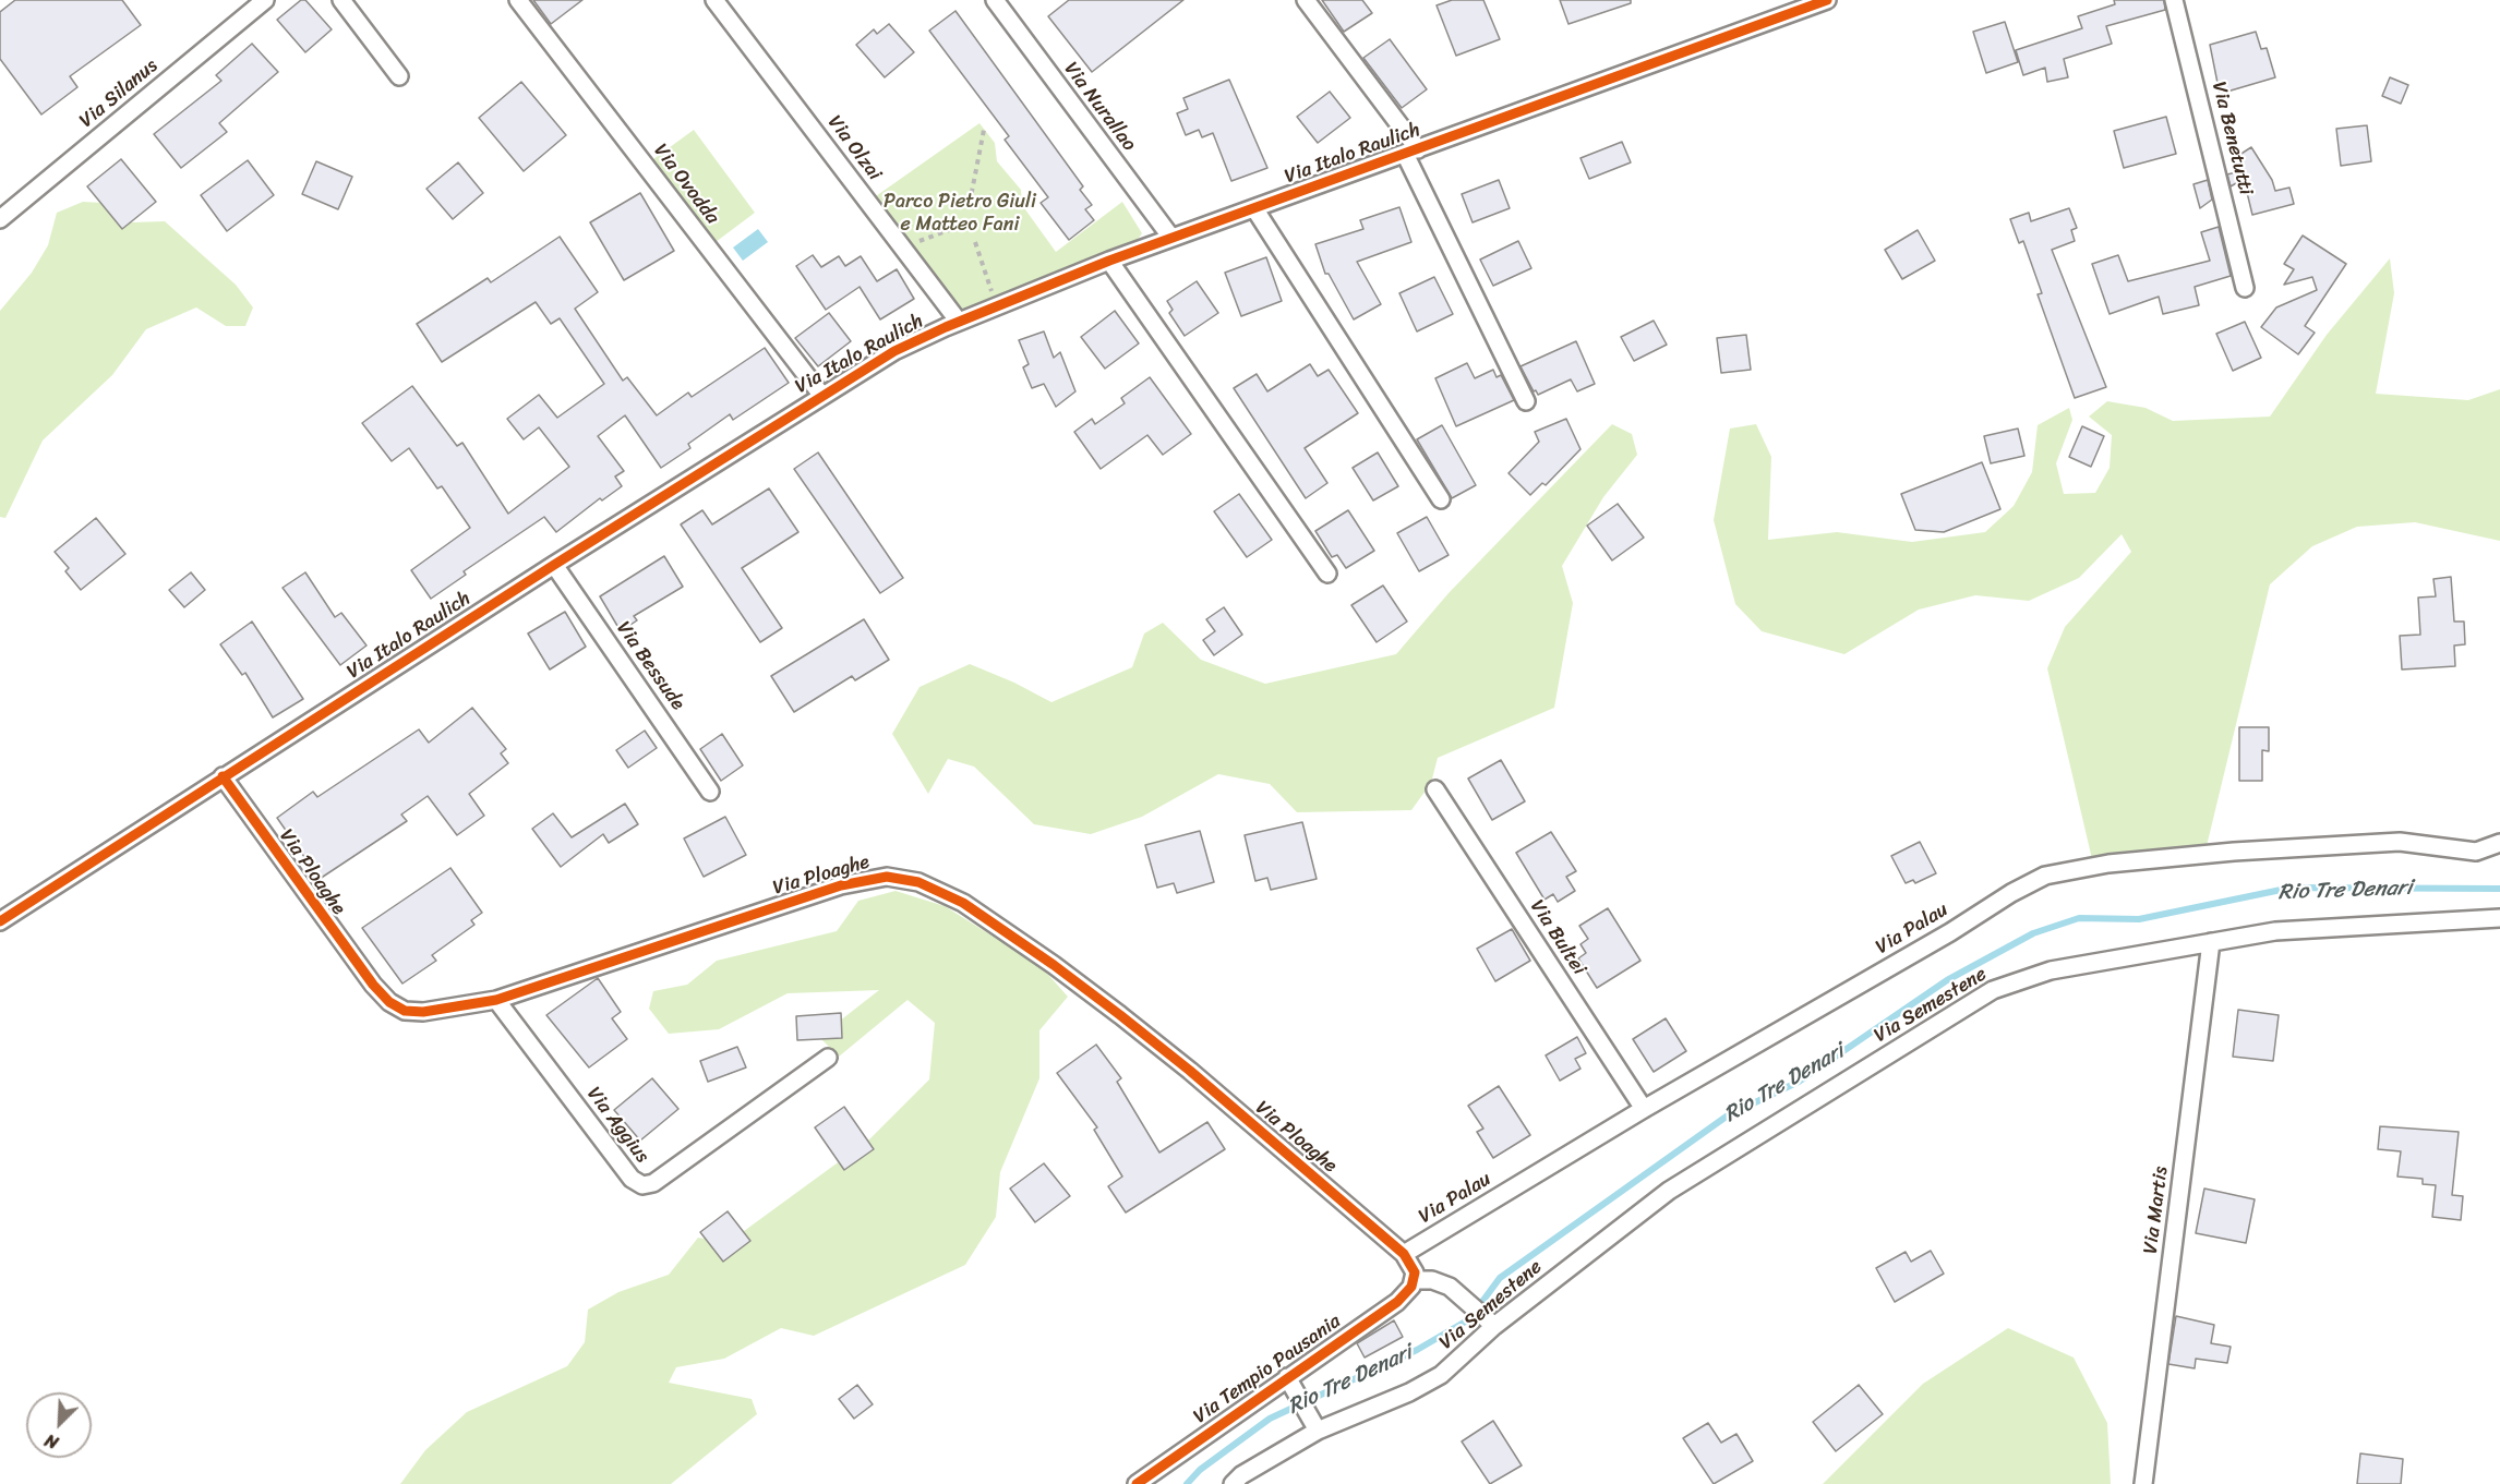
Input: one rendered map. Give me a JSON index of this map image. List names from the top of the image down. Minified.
{"streets":{"street":["Via Silanus","Via Nurallao","Via Benetutti","Via Olzai","Via Italo Raulich","Via Ovodda","Via Bessude","Via Ploaghe","Via Palau","Via Bultei","Via Semestene","Via Aggius","Via Martis","Via Tempio Pausania"]},"crossings":[["Via Nurallao","Via Italo Raulich"],["Via Olzai","Via Italo Raulich"],["Via Italo Raulich","Via Ovodda"],["Via Italo Raulich","Via Bessude"],["Via Italo Raulich","Via Ploaghe"],["Via Ploaghe","Via Palau"],["Via Ploaghe","Via Aggius"],["Via Ploaghe","Via Tempio Pausania"],["Via Palau","Via Bultei"],["Via Semestene","Via Martis"]],"water":["Rio Tre Denari"],"parks":["Parco Pietro Giuli e Matteo Fani"],"north":"bottom left"}
